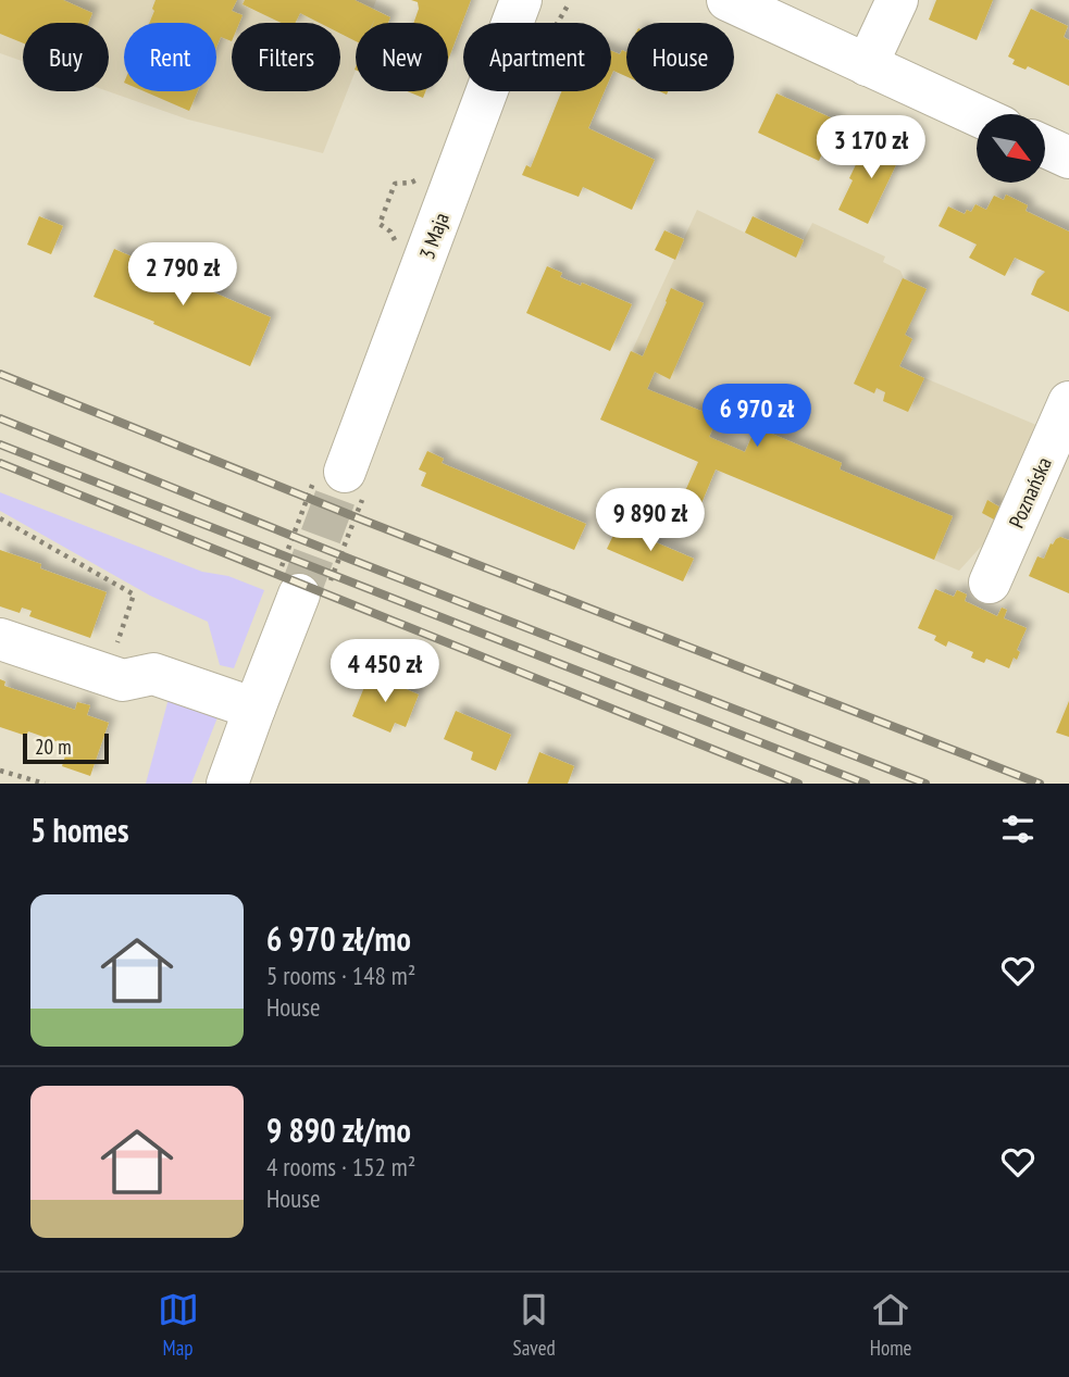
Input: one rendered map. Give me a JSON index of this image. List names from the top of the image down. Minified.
{"streets":{"street":["3 Maja","Poznańska"]},"scale_bar":"20 m","north":"bottom right","page":{"chip":["Buy","Rent","Filters","New","Apartment","House"],"price":["3 170 zł","2 790 zł","6 970 zł","9 890 zł","4 450 zł"],"scale":"20 m","heading":"5 homes","list":[{"name":"6 970 zł/mo","note":"5 rooms · 148 m² · House"},{"name":"9 890 zł/mo","note":"4 rooms · 152 m² · House"}],"tabs":["Map","Saved","Home"]}}
